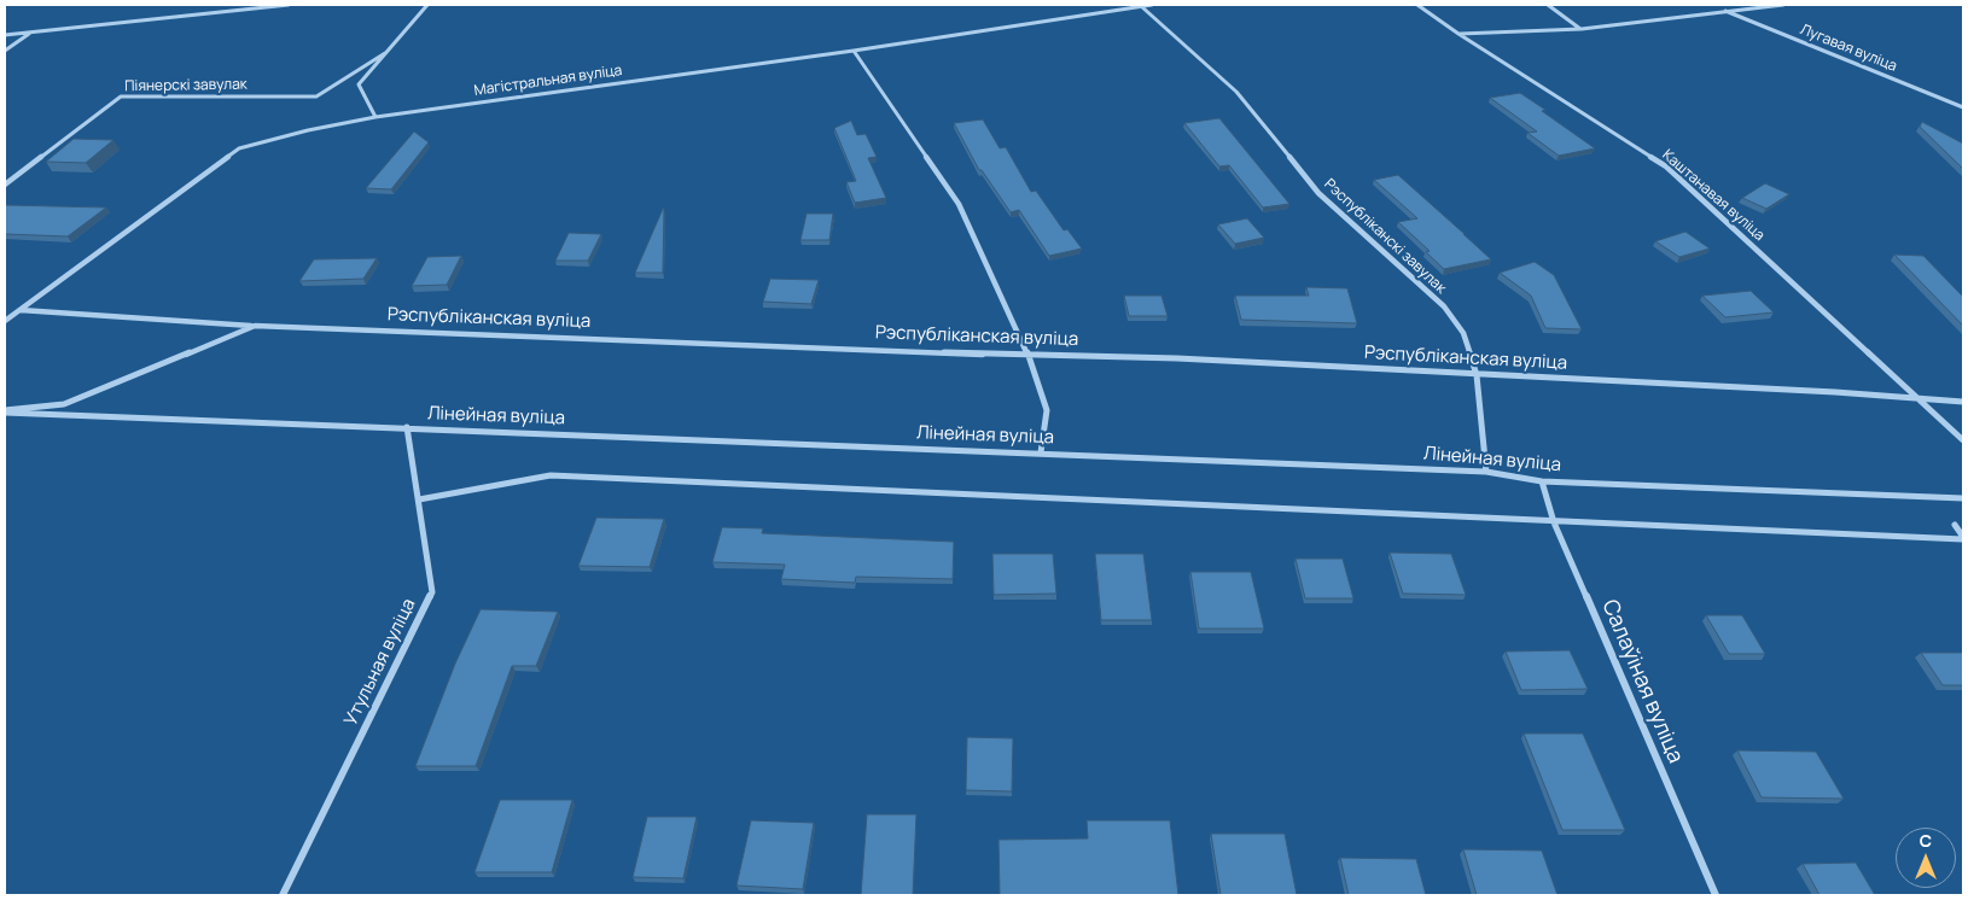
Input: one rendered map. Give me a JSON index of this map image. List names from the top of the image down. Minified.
{"streets":{"street":["Лугавая вуліца","Магістральная вуліца","Піянерскі завулак","Каштанавая вуліца","Рэспубліканскі завулак","Рэспубліканская вуліца","Лінейная вуліца","Утульная вуліца","Салаўіная вуліца"]},"crossings":[["Магістральная вуліца","Рэспубліканскі завулак"],["Каштанавая вуліца","Рэспубліканская вуліца"],["Рэспубліканскі завулак","Рэспубліканская вуліца"],["Рэспубліканскі завулак","Лінейная вуліца"],["Рэспубліканская вуліца","Лінейная вуліца"],["Лінейная вуліца","Утульная вуліца"],["Лінейная вуліца","Салаўіная вуліца"]],"north":"top"}
